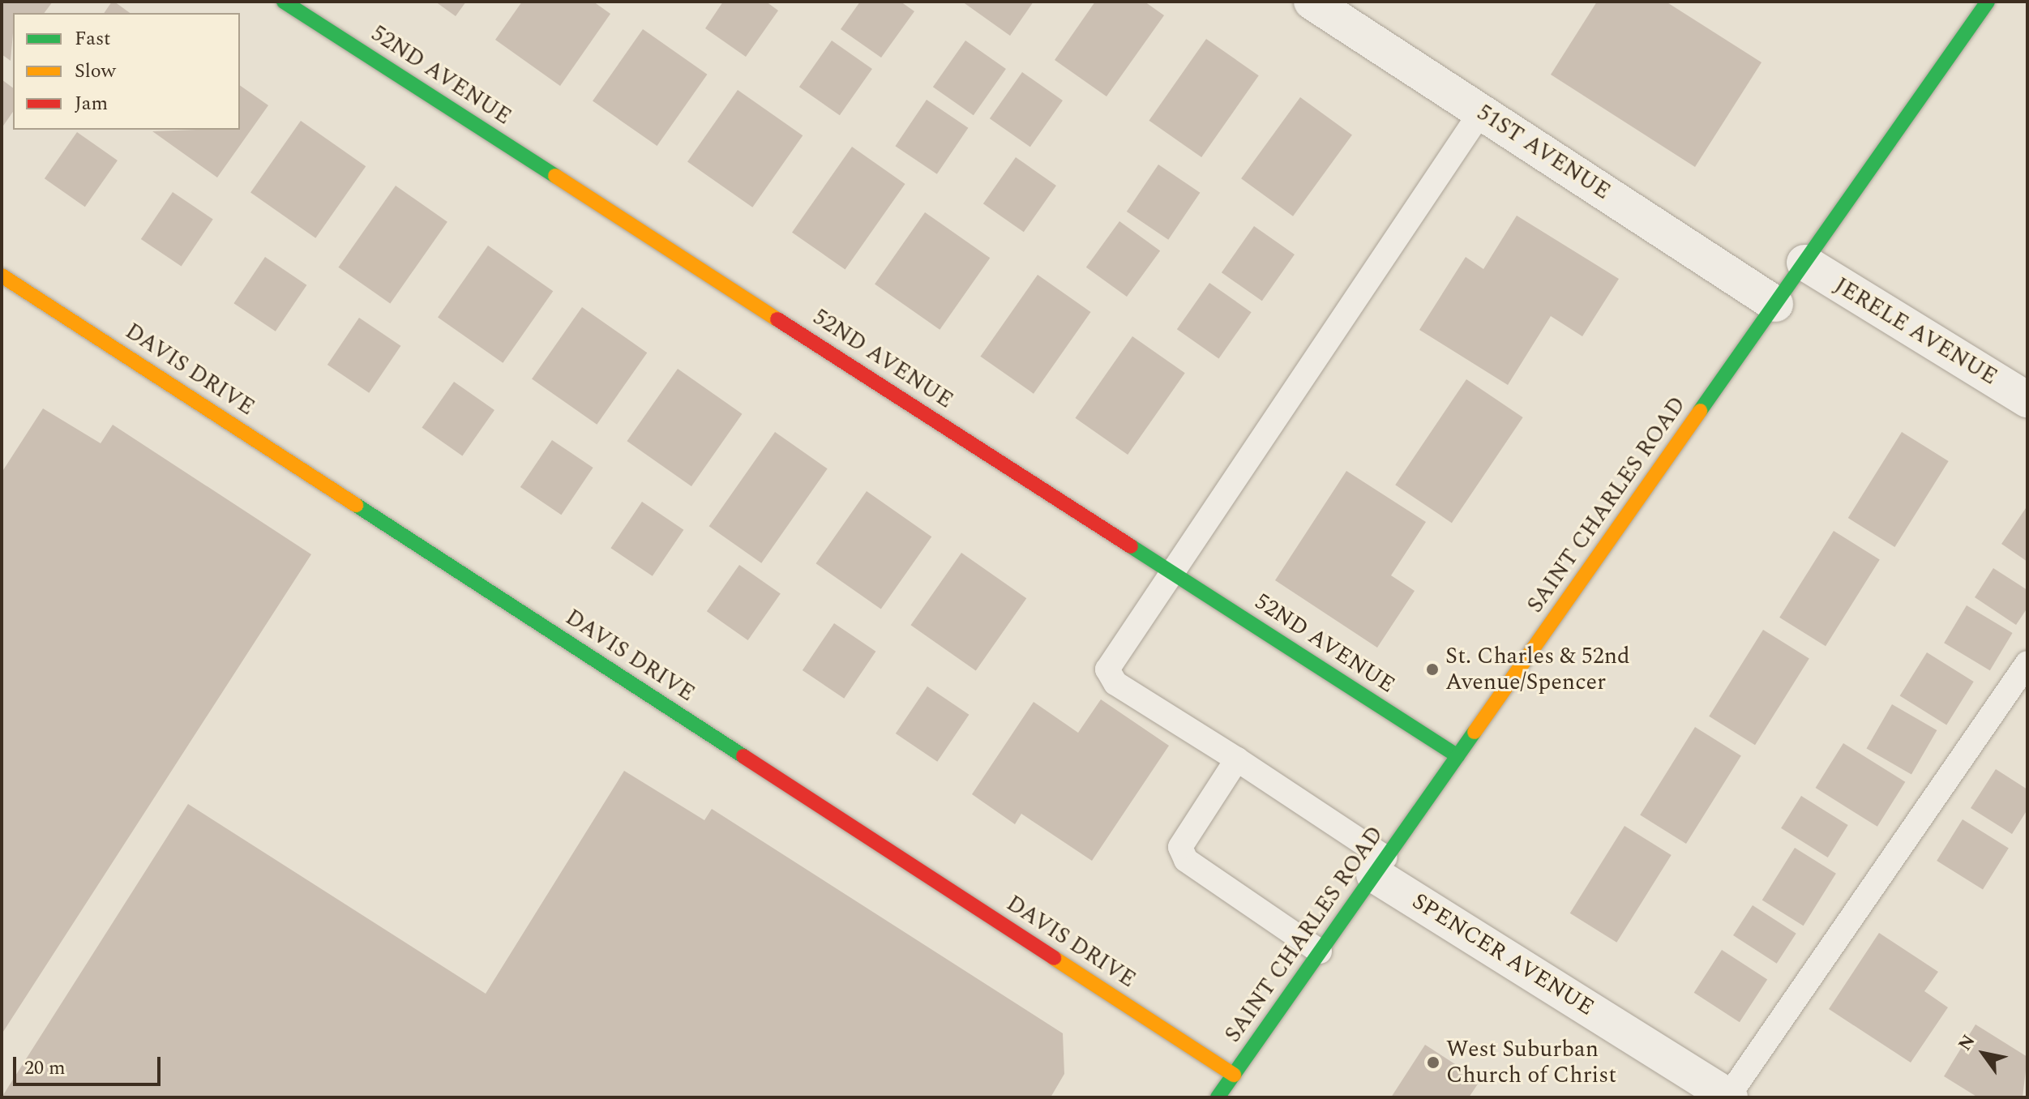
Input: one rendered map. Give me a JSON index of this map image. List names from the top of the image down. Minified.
{"streets":{"street":["52ND AVENUE","51ST AVENUE","JERELE AVENUE","DAVIS DRIVE","SAINT CHARLES ROAD","SPENCER AVENUE"]},"crossings":[["52ND AVENUE","SAINT CHARLES ROAD"],["51ST AVENUE","SAINT CHARLES ROAD"],["JERELE AVENUE","SAINT CHARLES ROAD"],["DAVIS DRIVE","SAINT CHARLES ROAD"],["SAINT CHARLES ROAD","SPENCER AVENUE"]],"places":["St. Charles & 52nd Avenue/Spencer","West Suburban Church of Christ"],"legend":["Fast","Slow","Jam"],"scale_bar":"20 m","north":"top left"}
